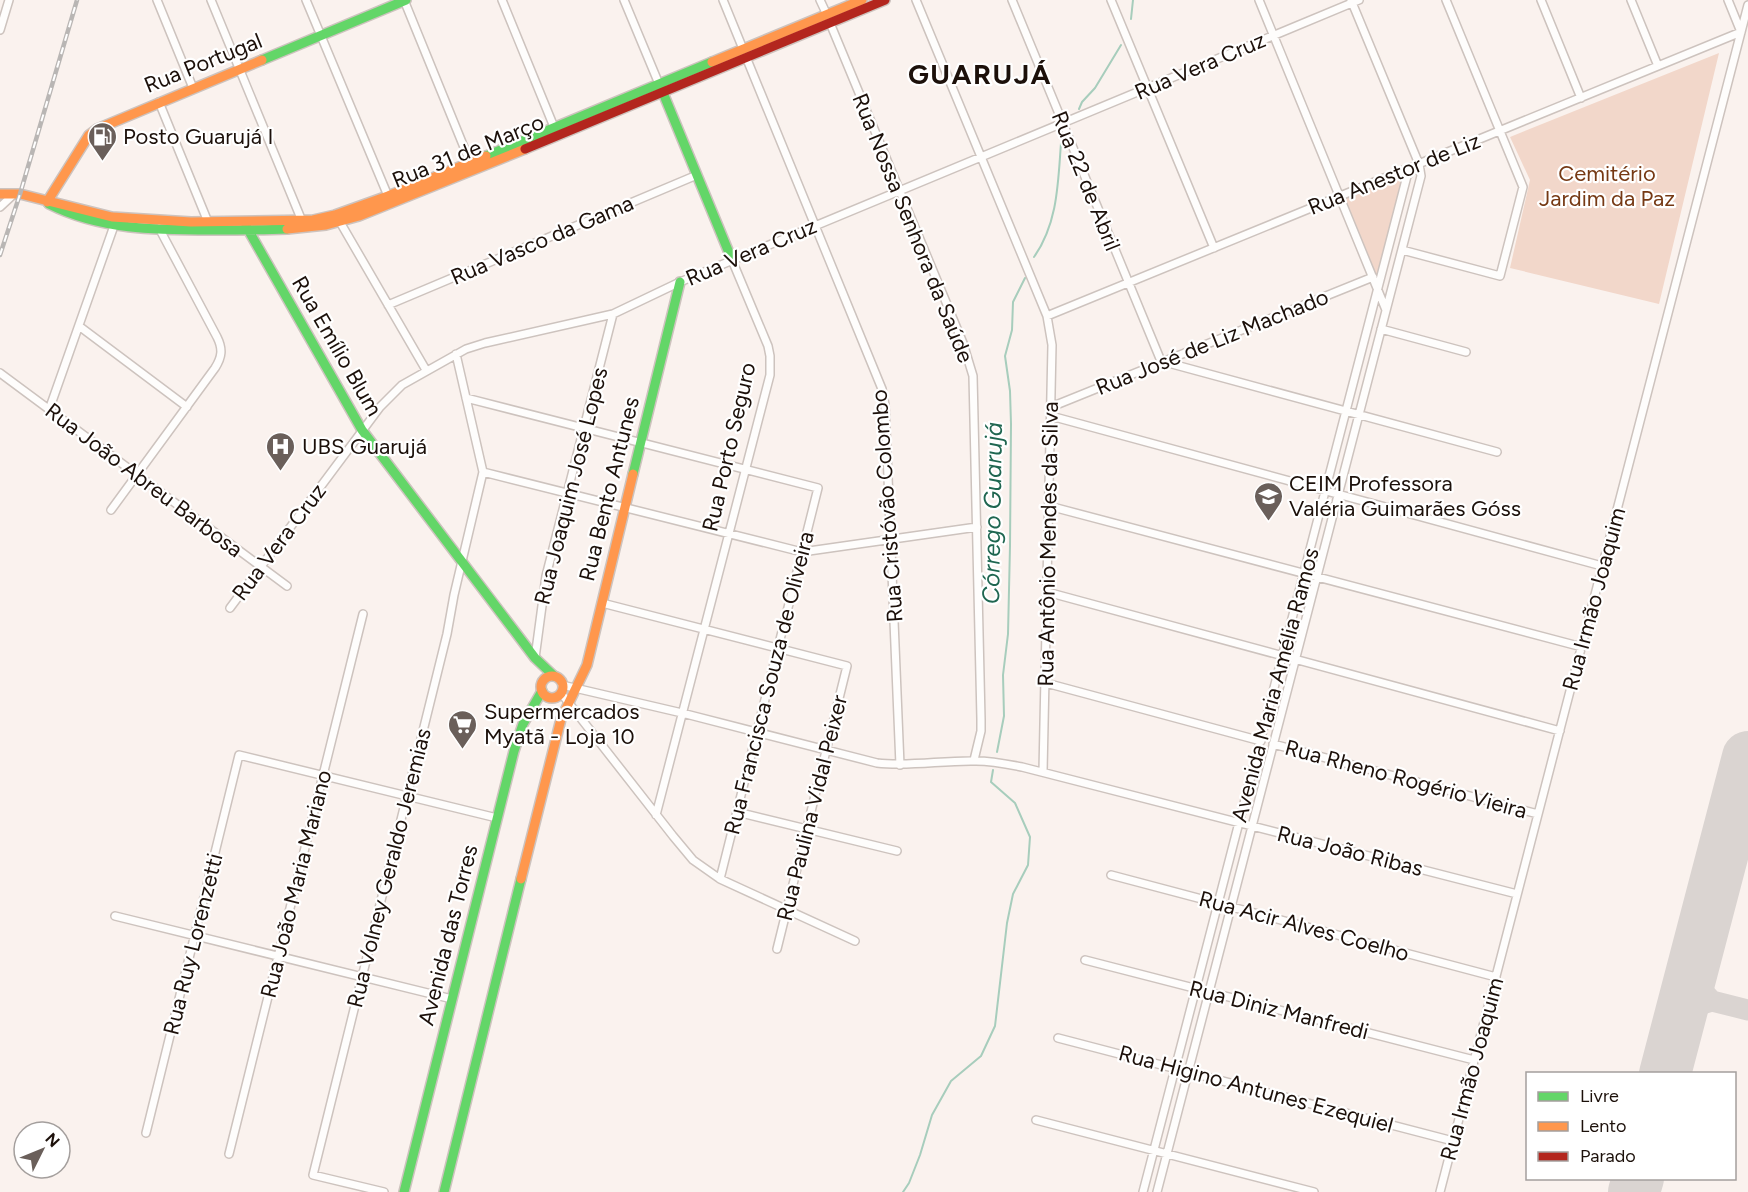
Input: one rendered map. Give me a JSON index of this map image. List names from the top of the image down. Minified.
{"streets":{"main road":["Rua Portugal","Rua 31 de Março","Rua Emílio Blum","Rua Porto Seguro","Rua Bento Antunes","Avenida das Torres"],"street":["Rua Vera Cruz","Rua Anestor de Liz","Rua 22 de Abril","Rua Nossa Senhora da Saúde","Rua Vasco da Gama","Rua José de Liz Machado","Rua João Abreu Barbosa","Rua Joaquim José Lopes","Rua Cristóvão Colombo","Rua Antônio Mendes da Silva","Rua Irmão Joaquim","Rua Francisca Souza de Oliveira","Avenida Maria Amélia Ramos","Rua Rheno Rogério Vieira","Rua Paulina Vidal Peixer","Rua João Ribas","Rua Volney Geraldo Jeremias","Rua João Maria Mariano","Rua Acir Alves Coelho","Rua Ruy Lorenzetti","Rua Diniz Manfredi","Rua Higino Antunes Ezequiel"]},"crossings":[["Rua Portugal","Rua 31 de Março"],["Rua Vera Cruz","Rua 22 de Abril"],["Rua Vera Cruz","Rua Nossa Senhora da Saúde"],["Rua Vera Cruz","Rua Emílio Blum"],["Rua Vera Cruz","Rua Porto Seguro"],["Rua Vera Cruz","Rua João Abreu Barbosa"],["Rua Vera Cruz","Rua Joaquim José Lopes"],["Rua Vera Cruz","Rua Bento Antunes"],["Rua Vera Cruz","Rua Cristóvão Colombo"],["Rua Vera Cruz","Rua Antônio Mendes da Silva"],["Rua 31 de Março","Rua Nossa Senhora da Saúde"],["Rua 31 de Março","Rua Emílio Blum"],["Rua 31 de Março","Rua Porto Seguro"],["Rua 31 de Março","Rua Cristóvão Colombo"],["Rua Anestor de Liz","Rua 22 de Abril"],["Rua Anestor de Liz","Rua Antônio Mendes da Silva"],["Rua Anestor de Liz","Rua Irmão Joaquim"],["Rua Anestor de Liz","Avenida Maria Amélia Ramos"],["Rua 22 de Abril","Rua José de Liz Machado"],["Rua Nossa Senhora da Saúde","Rua João Ribas"],["Rua Vasco da Gama","Rua Porto Seguro"],["Rua José de Liz Machado","Rua Antônio Mendes da Silva"],["Rua Emílio Blum","Rua Joaquim José Lopes"],["Rua Emílio Blum","Rua João Ribas"],["Rua Emílio Blum","Rua Volney Geraldo Jeremias"],["Rua Emílio Blum","Avenida das Torres"],["Rua Porto Seguro","Rua Francisca Souza de Oliveira"],["Rua Porto Seguro","Rua João Ribas"],["Rua Bento Antunes","Rua João Ribas"],["Rua Cristóvão Colombo","Rua João Ribas"],["Rua Antônio Mendes da Silva","Rua Rheno Rogério Vieira"],["Rua Antônio Mendes da Silva","Rua João Ribas"],["Rua Irmão Joaquim","Rua Rheno Rogério Vieira"],["Rua Irmão Joaquim","Rua João Ribas"],["Rua Irmão Joaquim","Rua Acir Alves Coelho"],["Rua Irmão Joaquim","Rua Diniz Manfredi"],["Rua Irmão Joaquim","Rua Higino Antunes Ezequiel"],["Rua Francisca Souza de Oliveira","Rua Paulina Vidal Peixer"],["Rua Francisca Souza de Oliveira","Rua João Ribas"],["Avenida Maria Amélia Ramos","Rua Rheno Rogério Vieira"],["Avenida Maria Amélia Ramos","Rua João Ribas"],["Avenida Maria Amélia Ramos","Rua Acir Alves Coelho"],["Avenida Maria Amélia Ramos","Rua Diniz Manfredi"],["Avenida Maria Amélia Ramos","Rua Higino Antunes Ezequiel"],["Rua Paulina Vidal Peixer","Rua João Ribas"],["Rua João Ribas","Avenida das Torres"],["Rua João Maria Mariano","Rua Ruy Lorenzetti"]],"districts":["GUARUJÁ"],"water":["Córrego Guarujá"],"parks":["Cemitério Jardim da Paz"],"places":{"fuel station":["Posto Guarujá I"],"hospital":["UBS Guarujá"],"school or university":["CEIM Professora Valéria Guimarães Góss"],"supermarket":["Supermercados Myatã - Loja 10"]},"legend":["Livre","Lento","Parado"],"north":"top right"}
